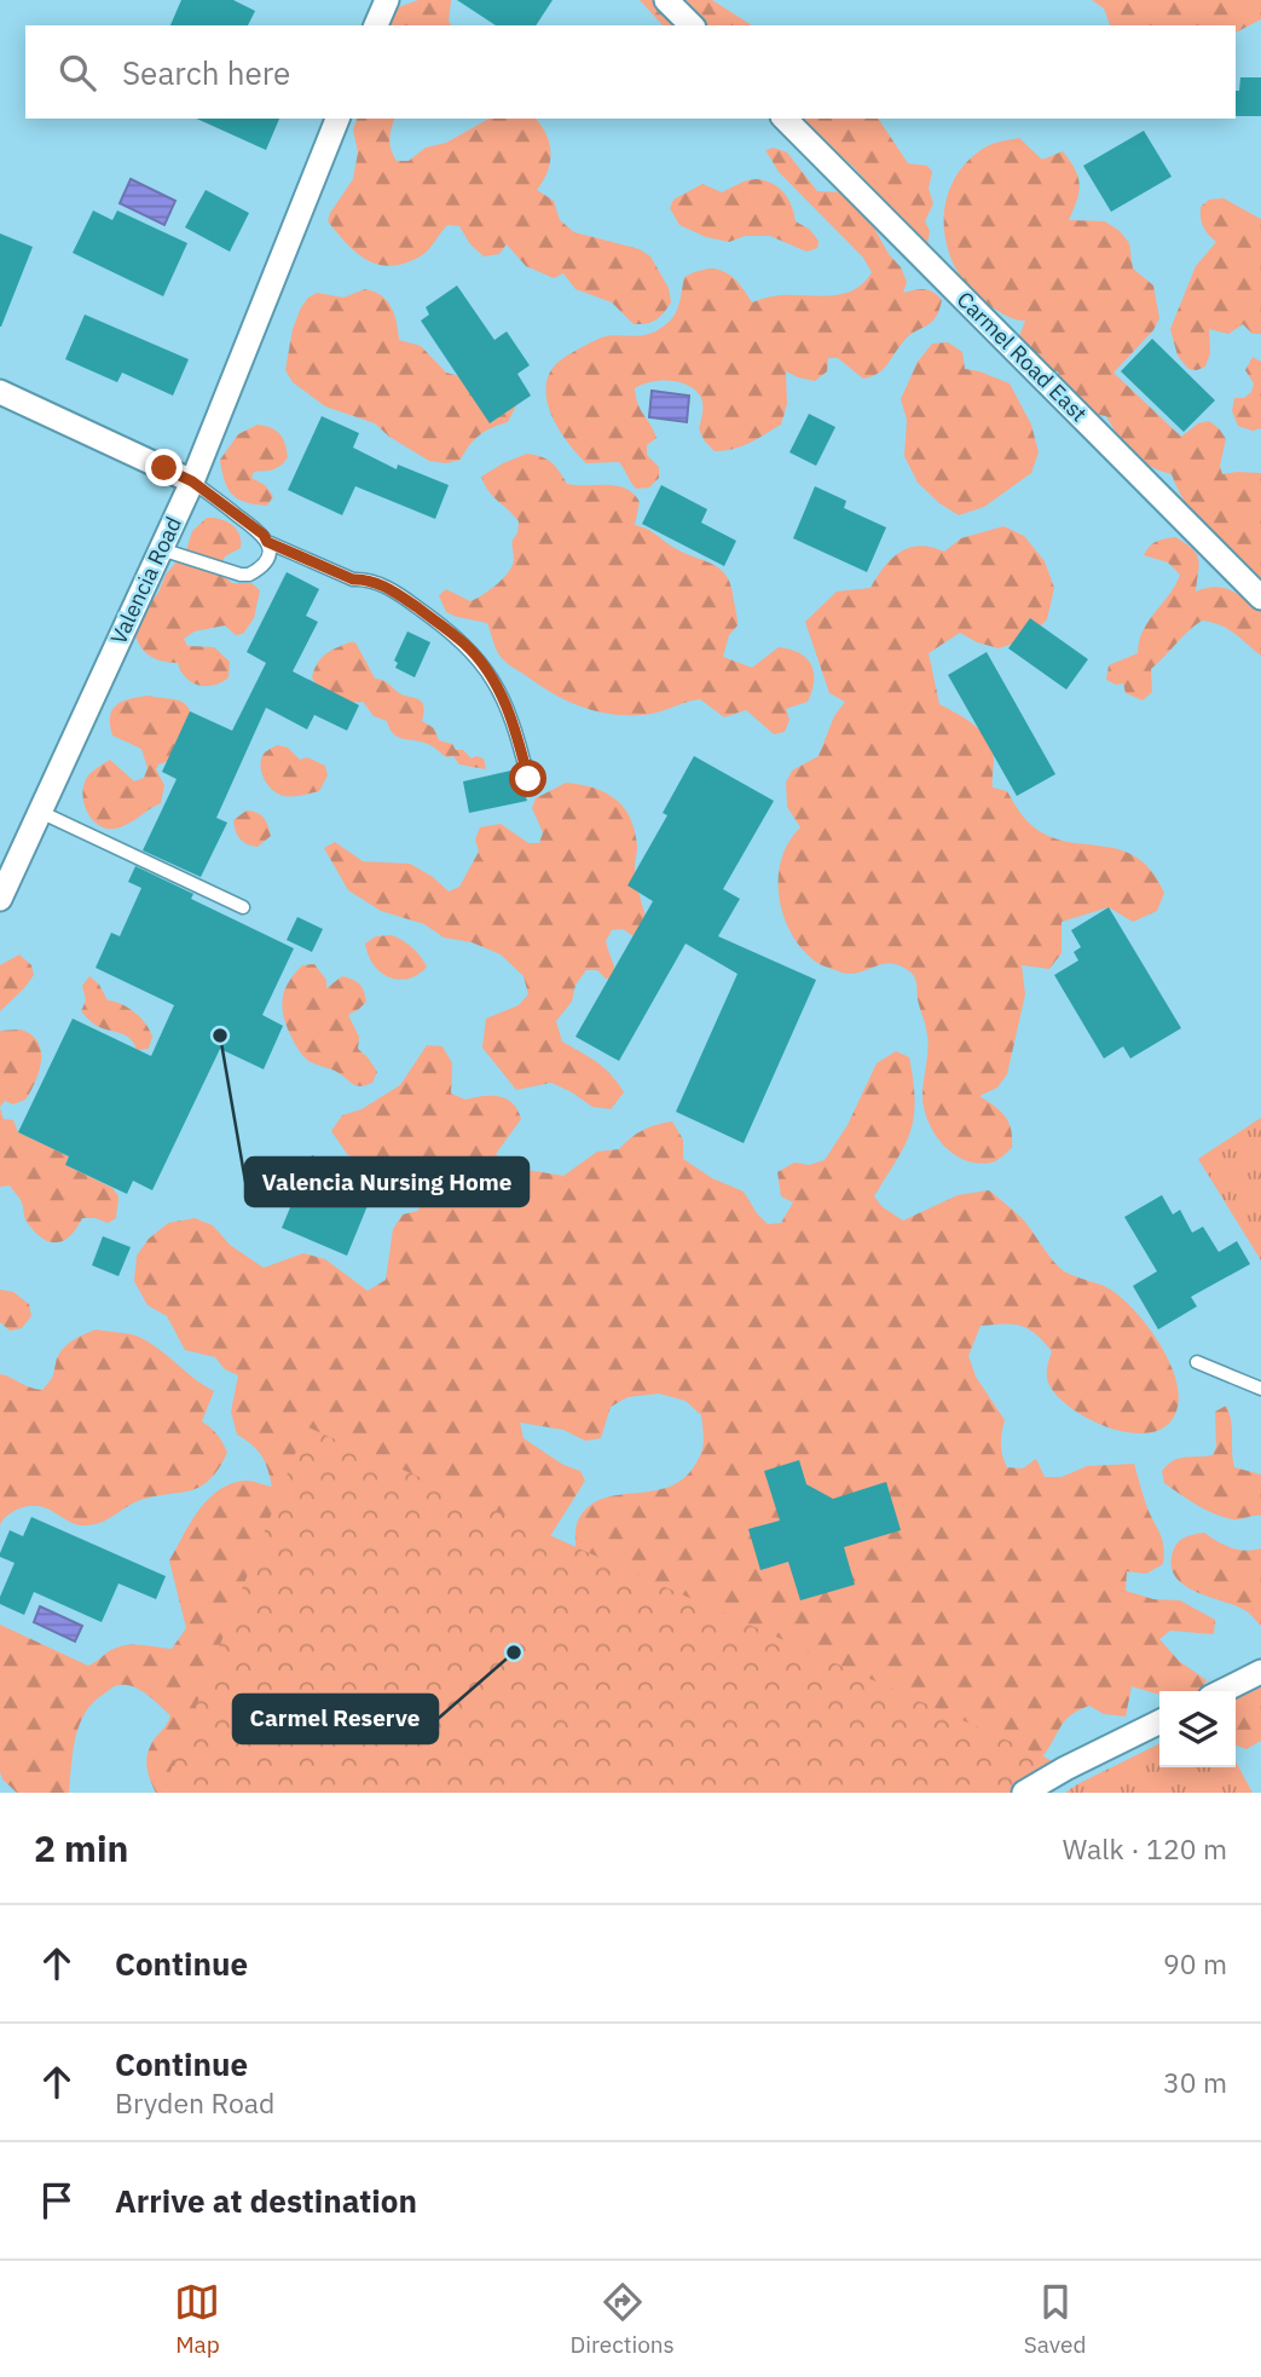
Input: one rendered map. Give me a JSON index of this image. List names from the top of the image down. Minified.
{"streets":{"street":["Carmel Road East","Valencia Road"]},"places":["Valencia Nursing Home","Carmel Reserve"],"page":{"search":"Search here","heading":["2 min","Walk · 120 m"],"list":[["Continue","90 m"],["Continue","Bryden Road","30 m"],"Arrive at destination"],"nav":["Map","Directions","Saved"]}}
